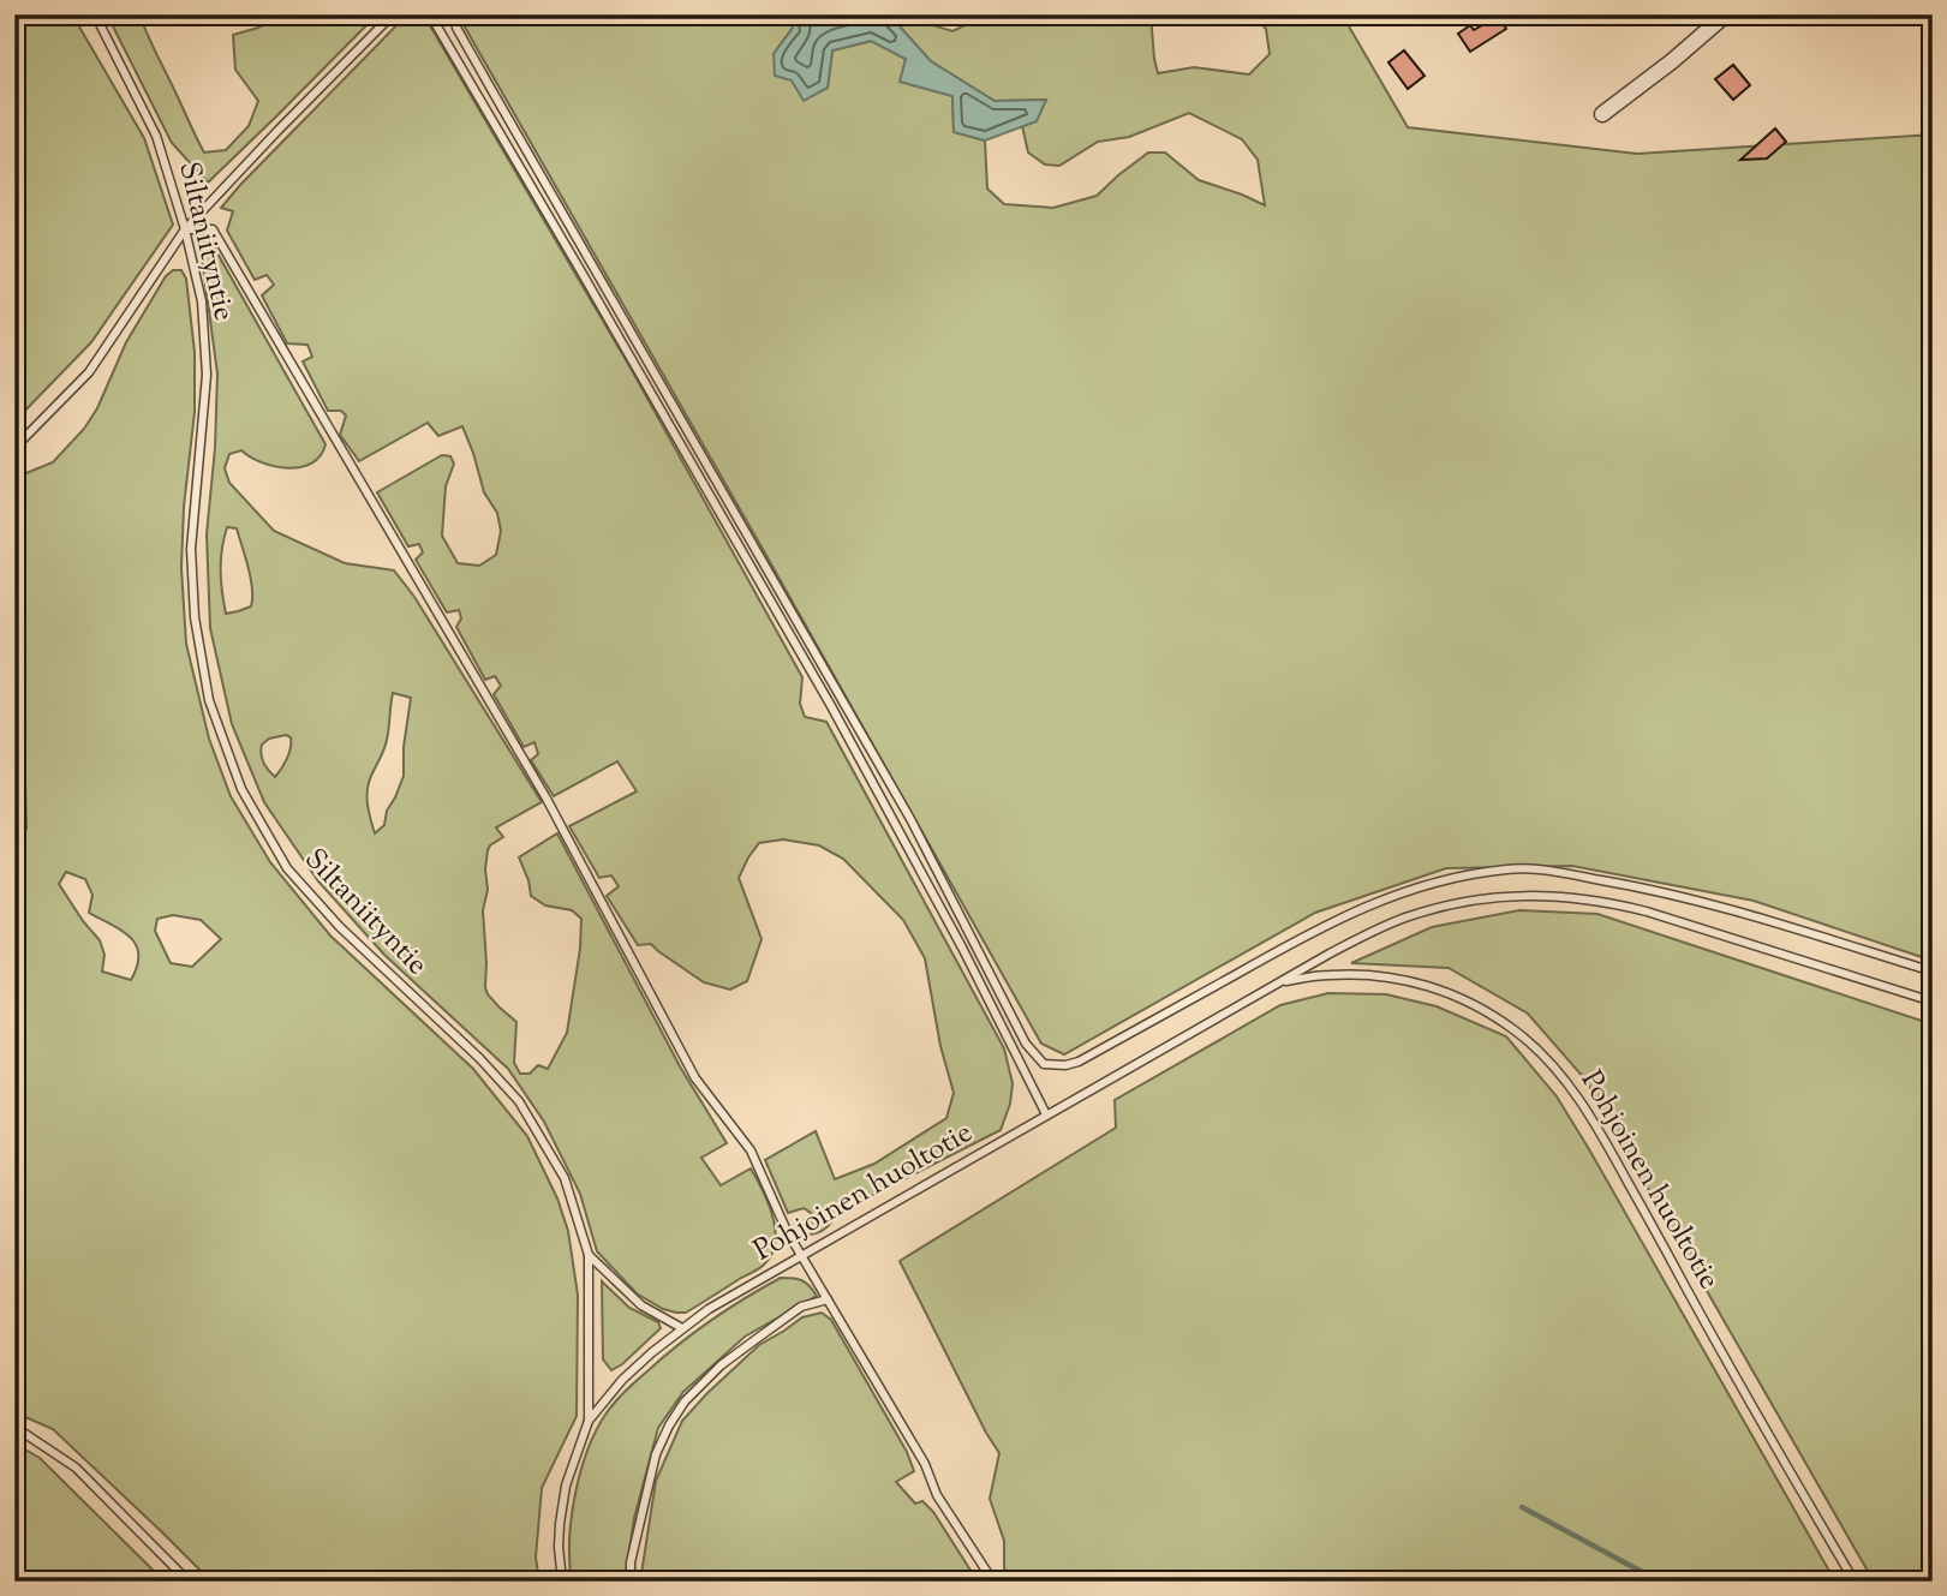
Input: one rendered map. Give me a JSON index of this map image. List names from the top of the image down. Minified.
{"streets":{"lane":["Siltaniityntie","Pohjoinen huoltotie"]},"crossings":[["Siltaniityntie","Pohjoinen huoltotie"]]}
